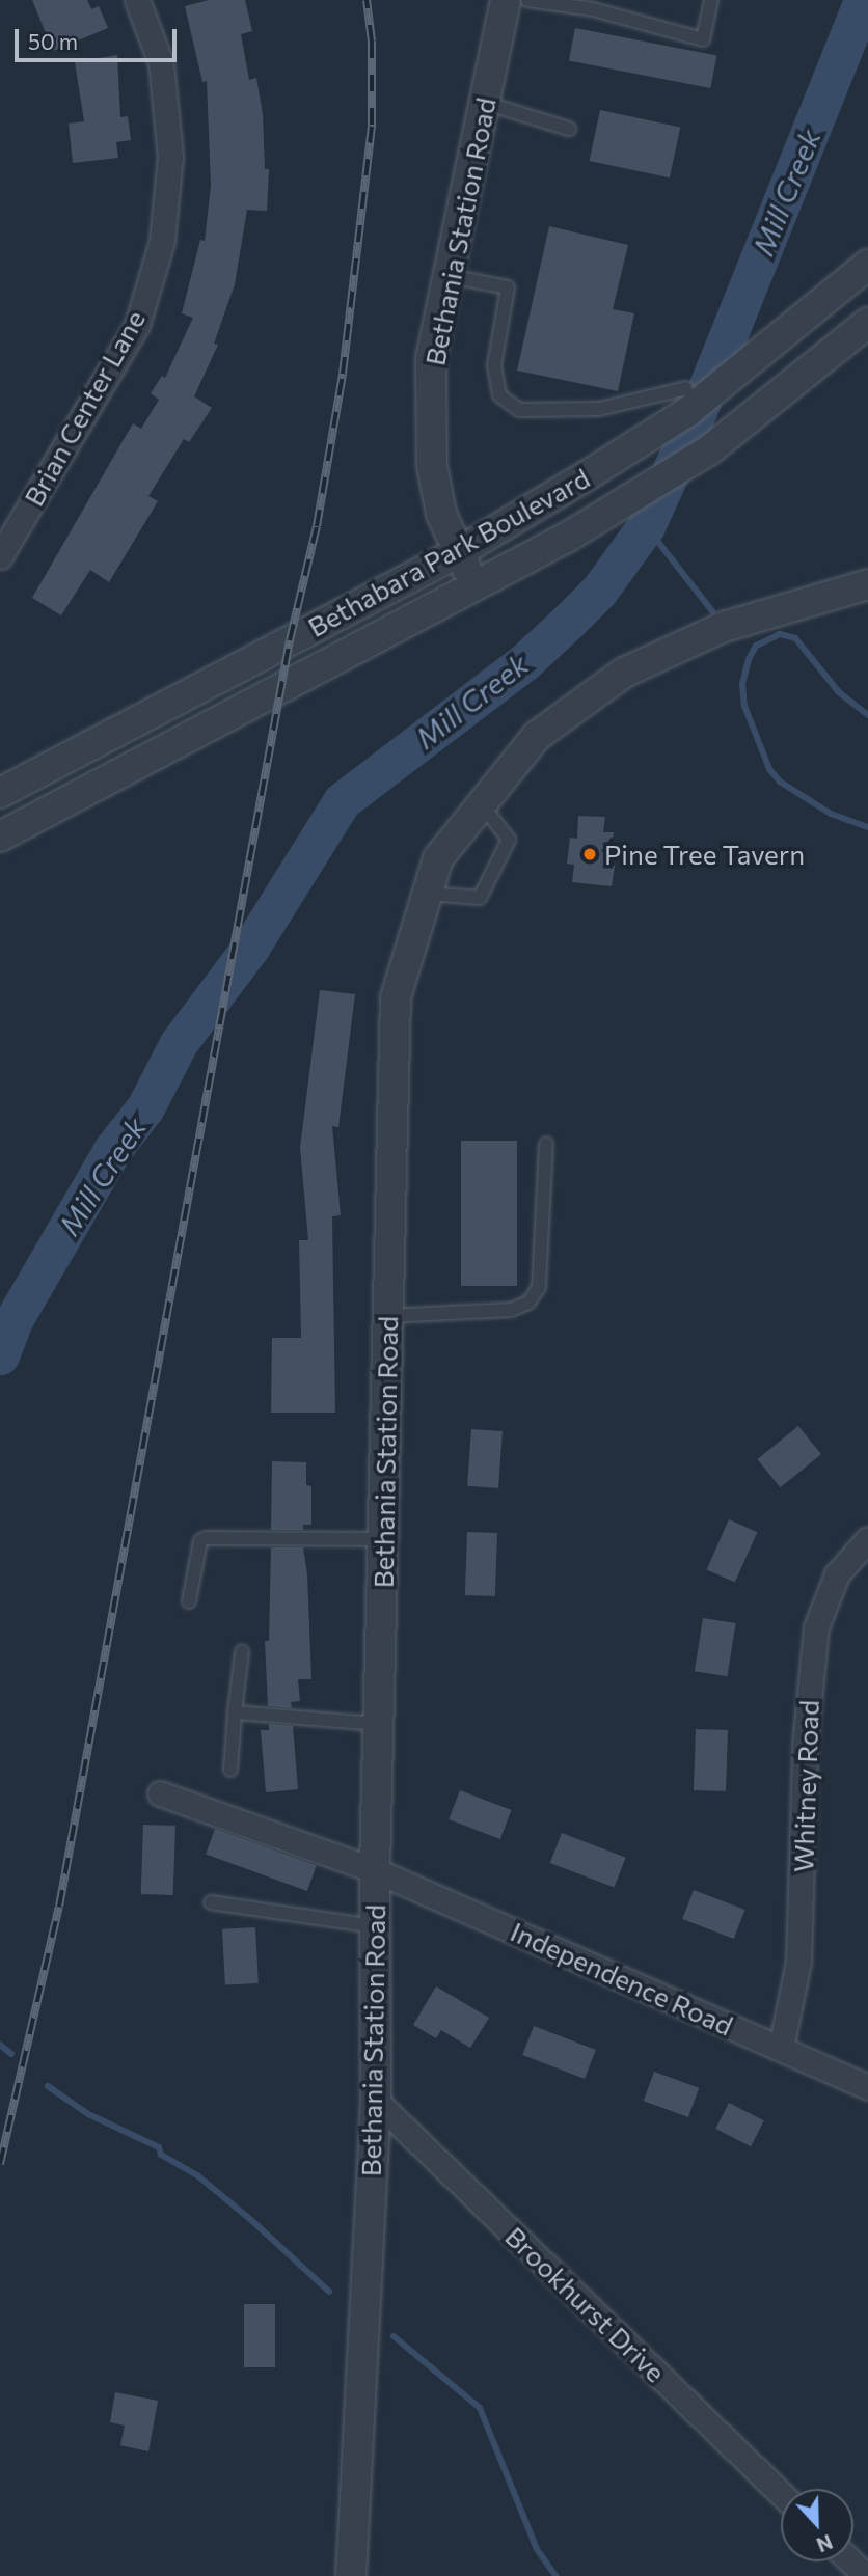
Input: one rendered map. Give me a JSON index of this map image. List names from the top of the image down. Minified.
{"streets":{"street":["Bethania Station Road","Brian Center Lane","Bethabara Park Boulevard","Whitney Road","Independence Road","Brookhurst Drive"]},"crossings":[["Bethania Station Road","Bethabara Park Boulevard"],["Bethania Station Road","Independence Road"],["Bethania Station Road","Brookhurst Drive"],["Whitney Road","Independence Road"]],"water":["Mill Creek"],"places":["Pine Tree Tavern"],"scale_bar":"50 m","north":"bottom"}
